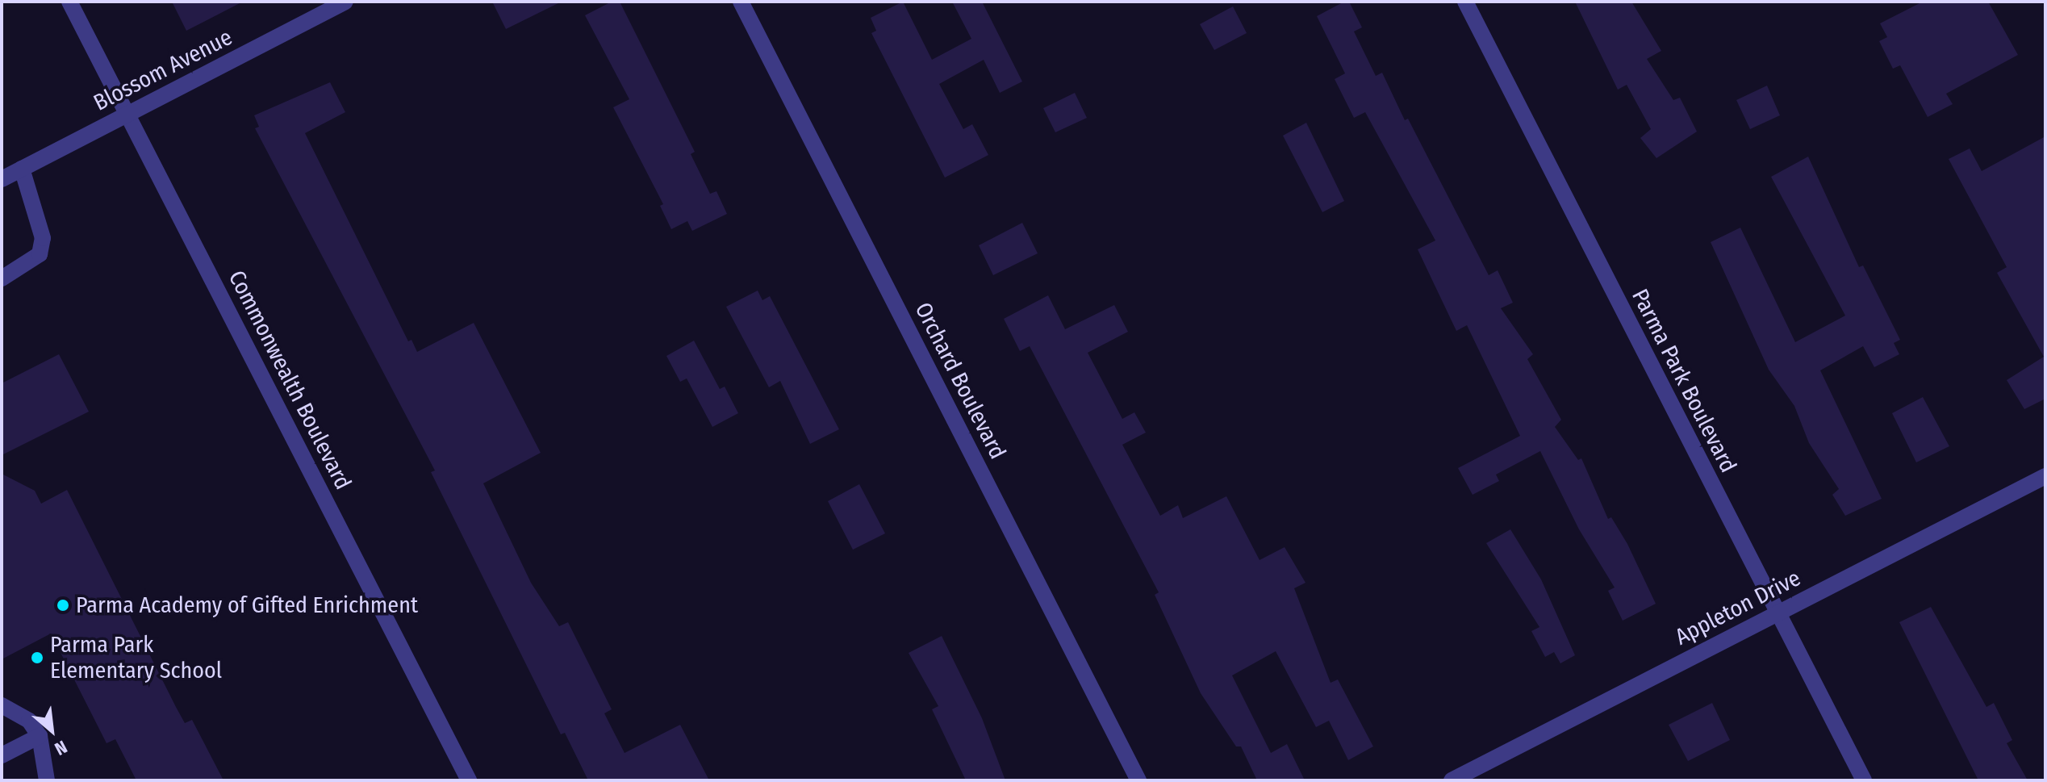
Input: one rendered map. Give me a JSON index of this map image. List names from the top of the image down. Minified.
{"streets":{"street":["Blossom Avenue","Commonwealth Boulevard","Orchard Boulevard","Parma Park Boulevard","Appleton Drive"]},"crossings":[["Blossom Avenue","Commonwealth Boulevard"],["Parma Park Boulevard","Appleton Drive"]],"places":["Parma Academy of Gifted Enrichment","Parma Park Elementary School"],"north":"bottom right"}
